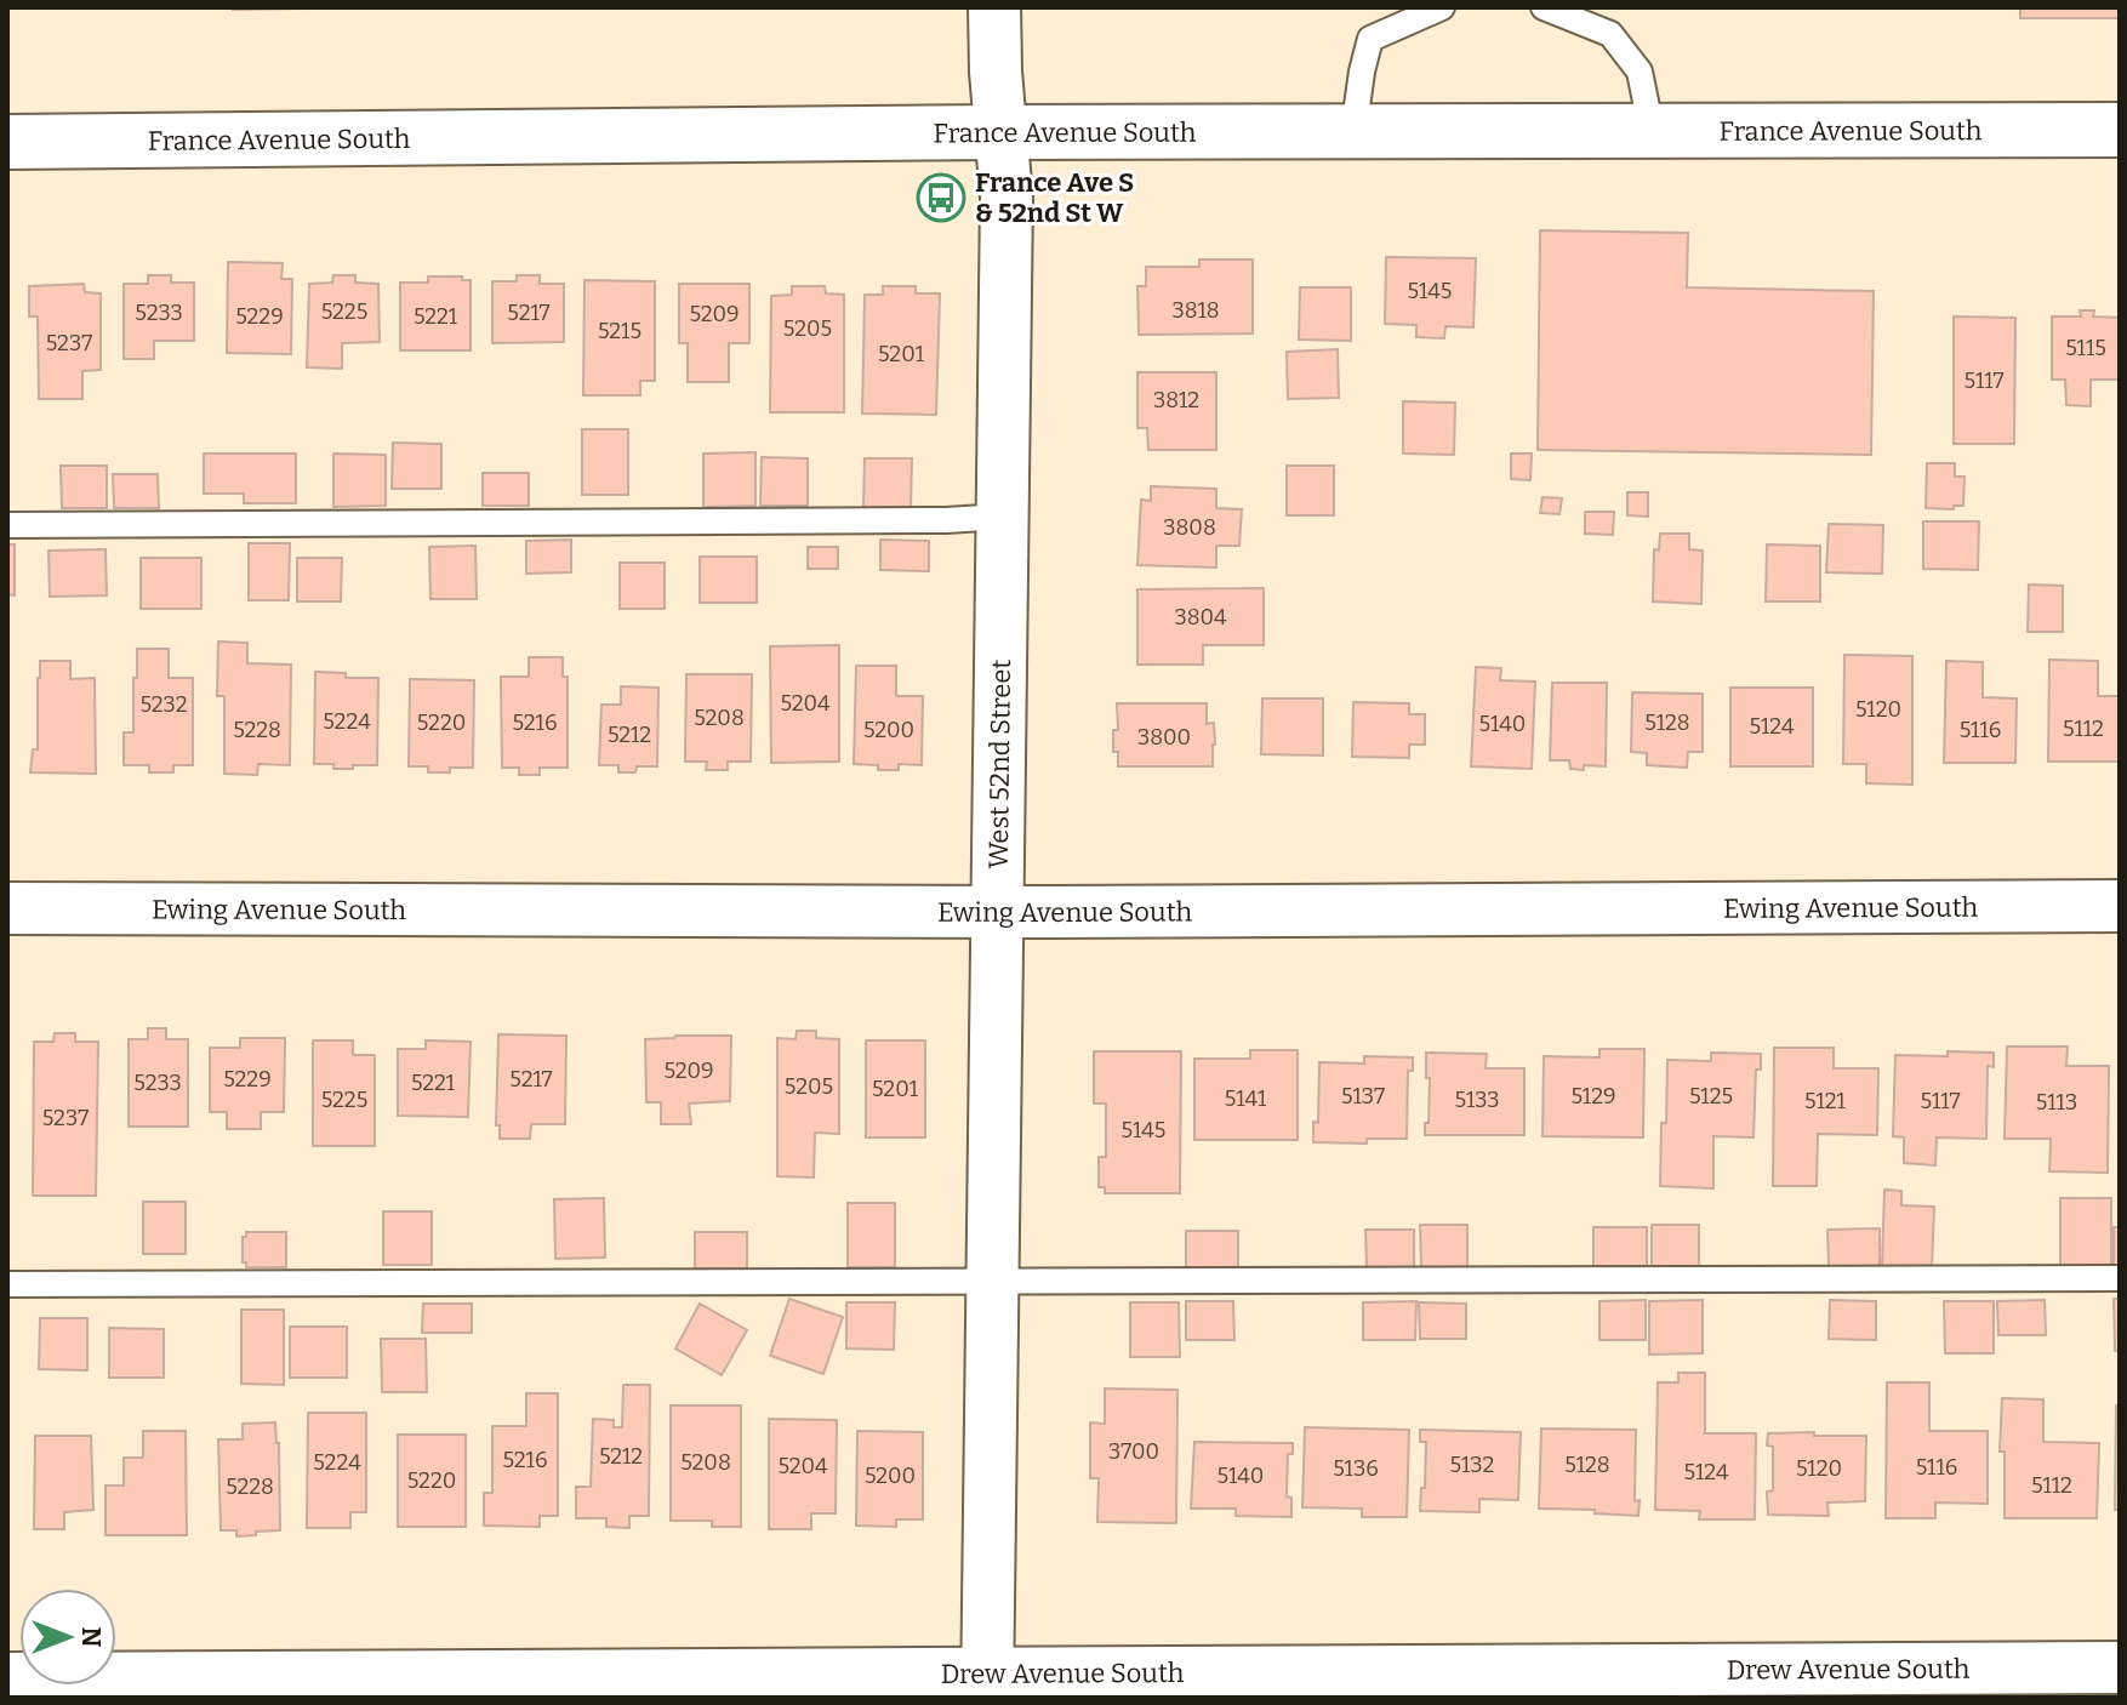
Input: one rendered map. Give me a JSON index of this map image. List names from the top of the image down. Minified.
{"streets":{"main road":["France Avenue South"],"street":["West 52nd Street","Ewing Avenue South","Drew Avenue South"]},"crossings":[["France Avenue South","West 52nd Street"],["West 52nd Street","Ewing Avenue South"],["West 52nd Street","Drew Avenue South"]],"places":{"bus stop":["France Ave S & 52nd St W"]},"house_numbers":["5145","3818","5225","5233","5217","5209","5229","5221","5205","5215","5237","5115","5201","5117","3812","3808","3804","5204","5232","5120","5208","5224","5220","5216","5128","5140","5124","5112","5228","5200","5116","5212","3800","5209","5229","5217","5233","5221","5205","5201","5137","5129","5125","5141","5225","5133","5121","5117","5113","5237","5145","3700","5212","5216","5224","5208","5132","5128","5204","5116","5136","5120","5124","5200","5140","5220","5112","5228"],"north":"right"}
